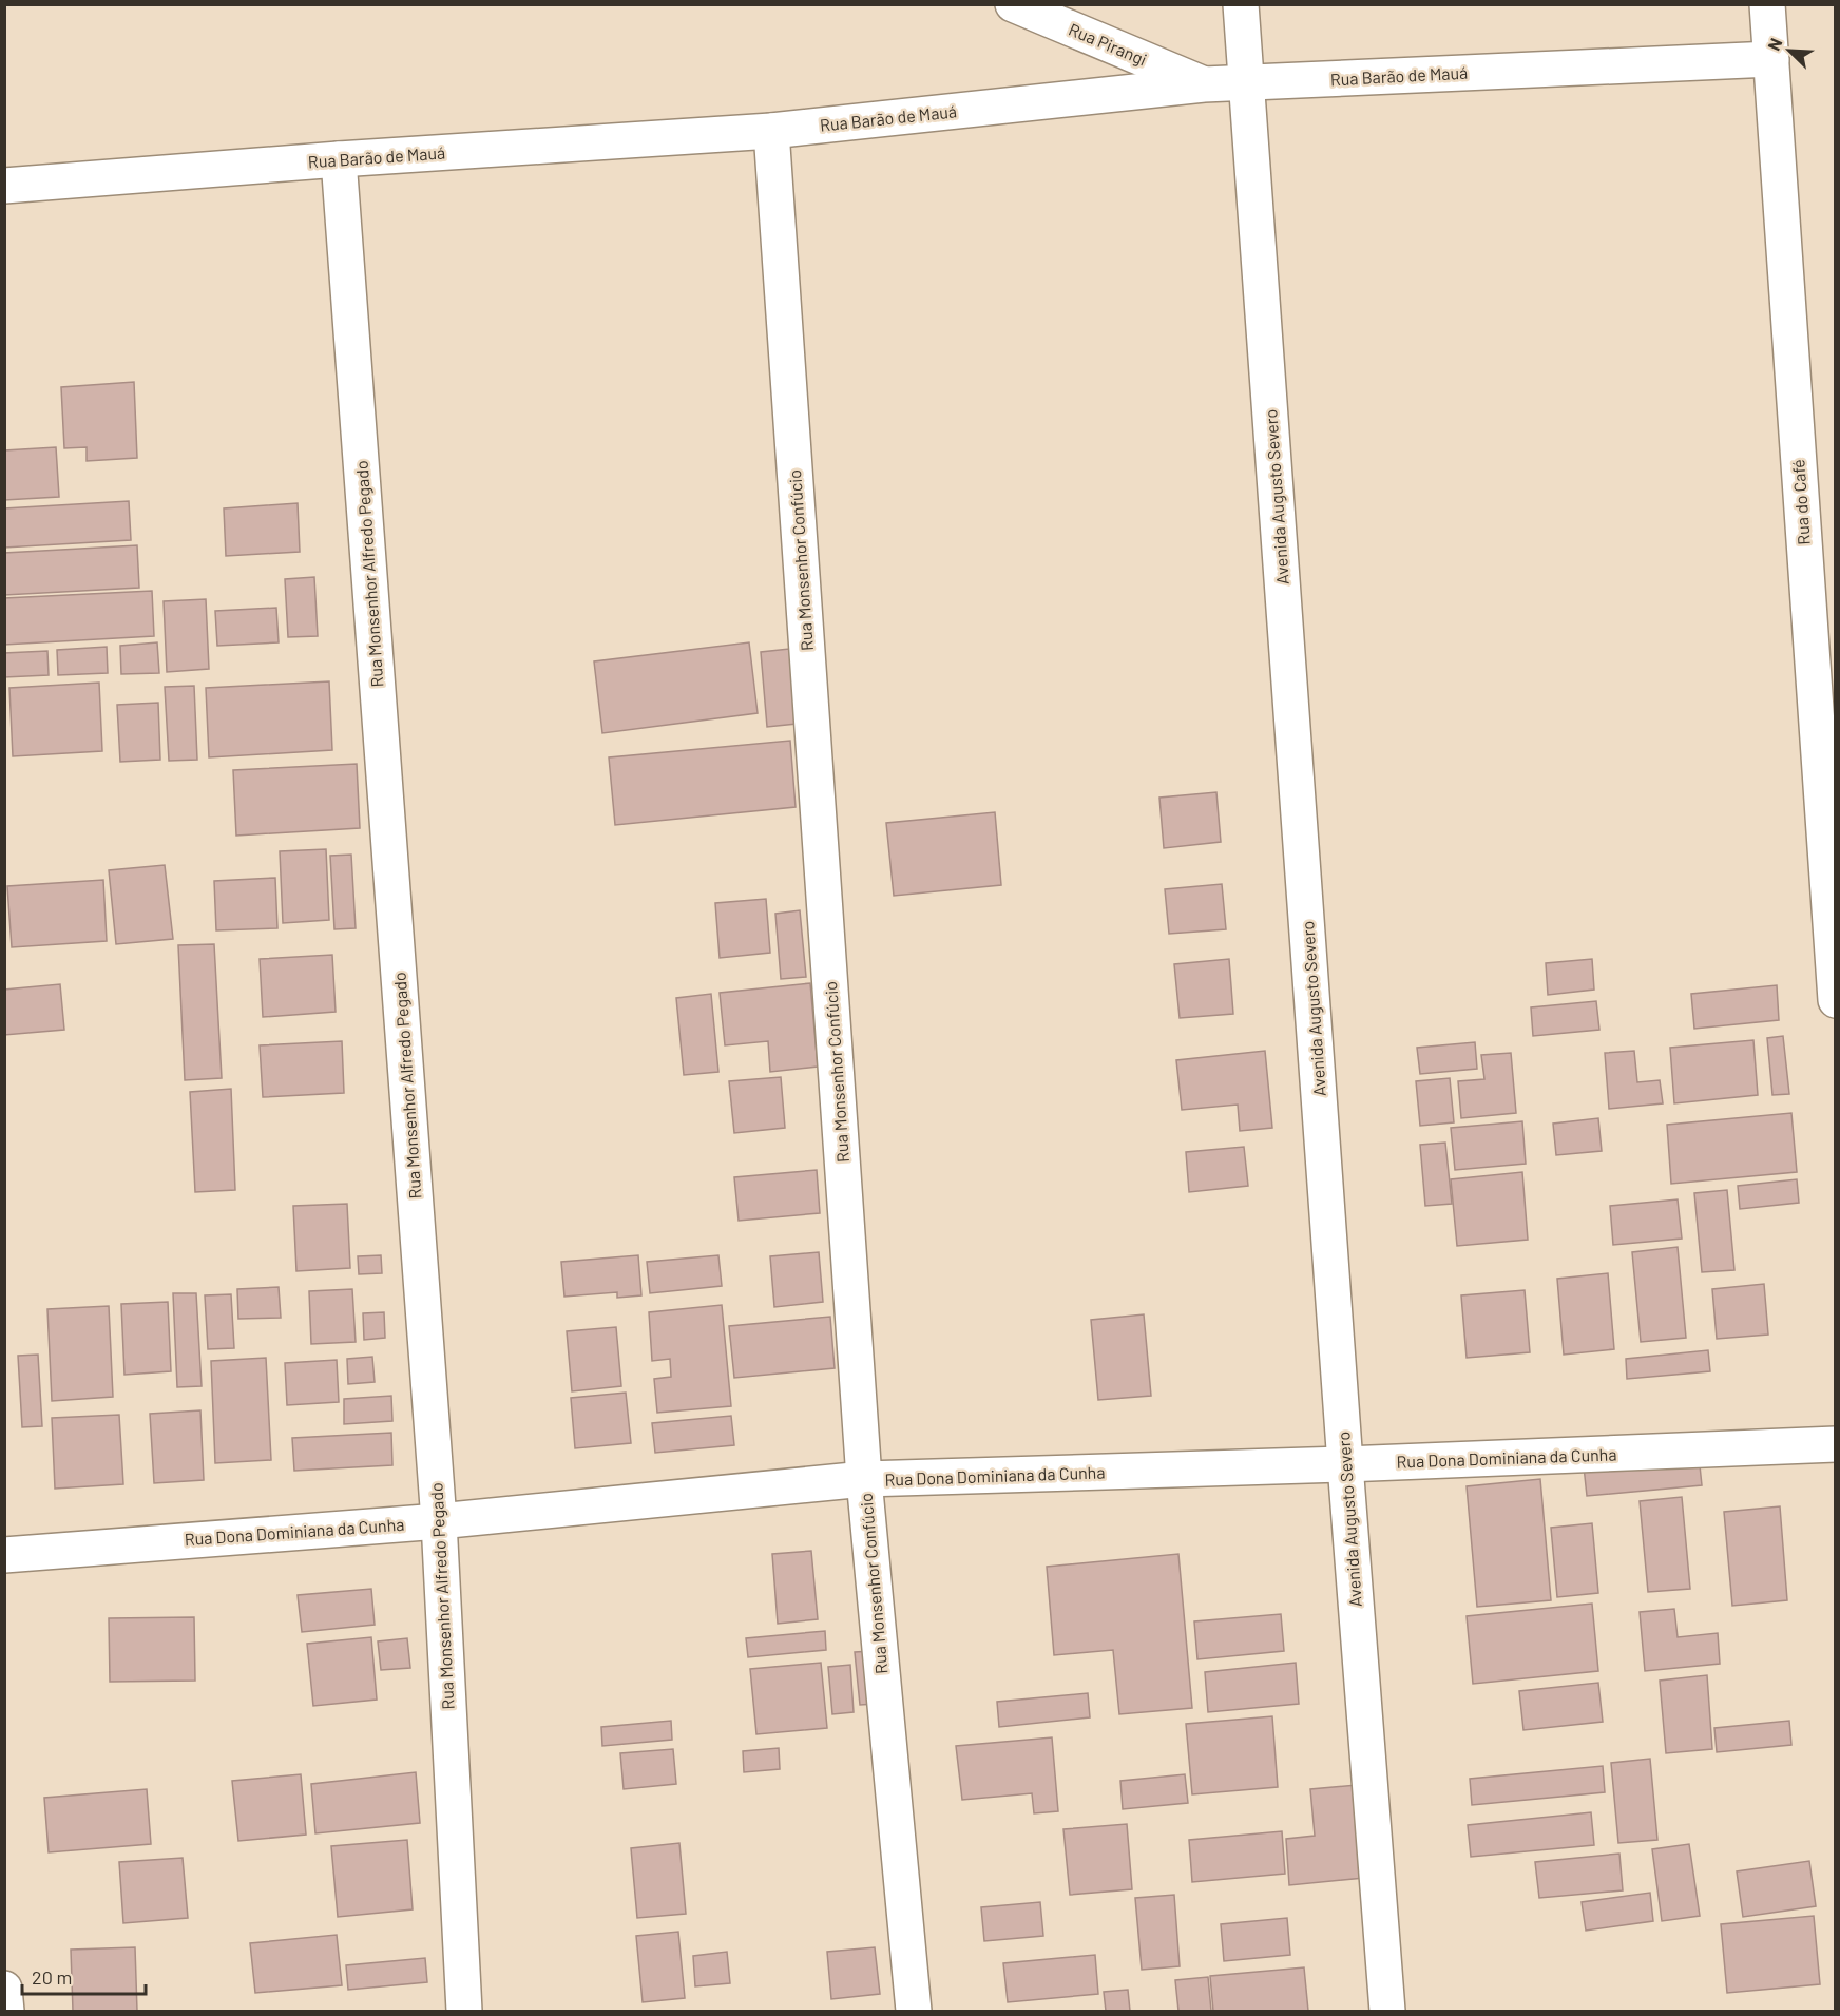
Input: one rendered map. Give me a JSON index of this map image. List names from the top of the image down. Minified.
{"streets":{"street":["Rua Pirangi","Rua Barão de Mauá","Avenida Augusto Severo","Rua do Café","Rua Monsenhor Confúcio","Rua Monsenhor Alfredo Pegado","Rua Dona Dominiana da Cunha"]},"crossings":[["Rua Pirangi","Rua Barão de Mauá"],["Rua Barão de Mauá","Avenida Augusto Severo"],["Rua Barão de Mauá","Rua do Café"],["Rua Barão de Mauá","Rua Monsenhor Confúcio"],["Rua Barão de Mauá","Rua Monsenhor Alfredo Pegado"],["Avenida Augusto Severo","Rua Dona Dominiana da Cunha"],["Rua Monsenhor Confúcio","Rua Dona Dominiana da Cunha"],["Rua Monsenhor Alfredo Pegado","Rua Dona Dominiana da Cunha"]],"scale_bar":"20 m","north":"top left"}
